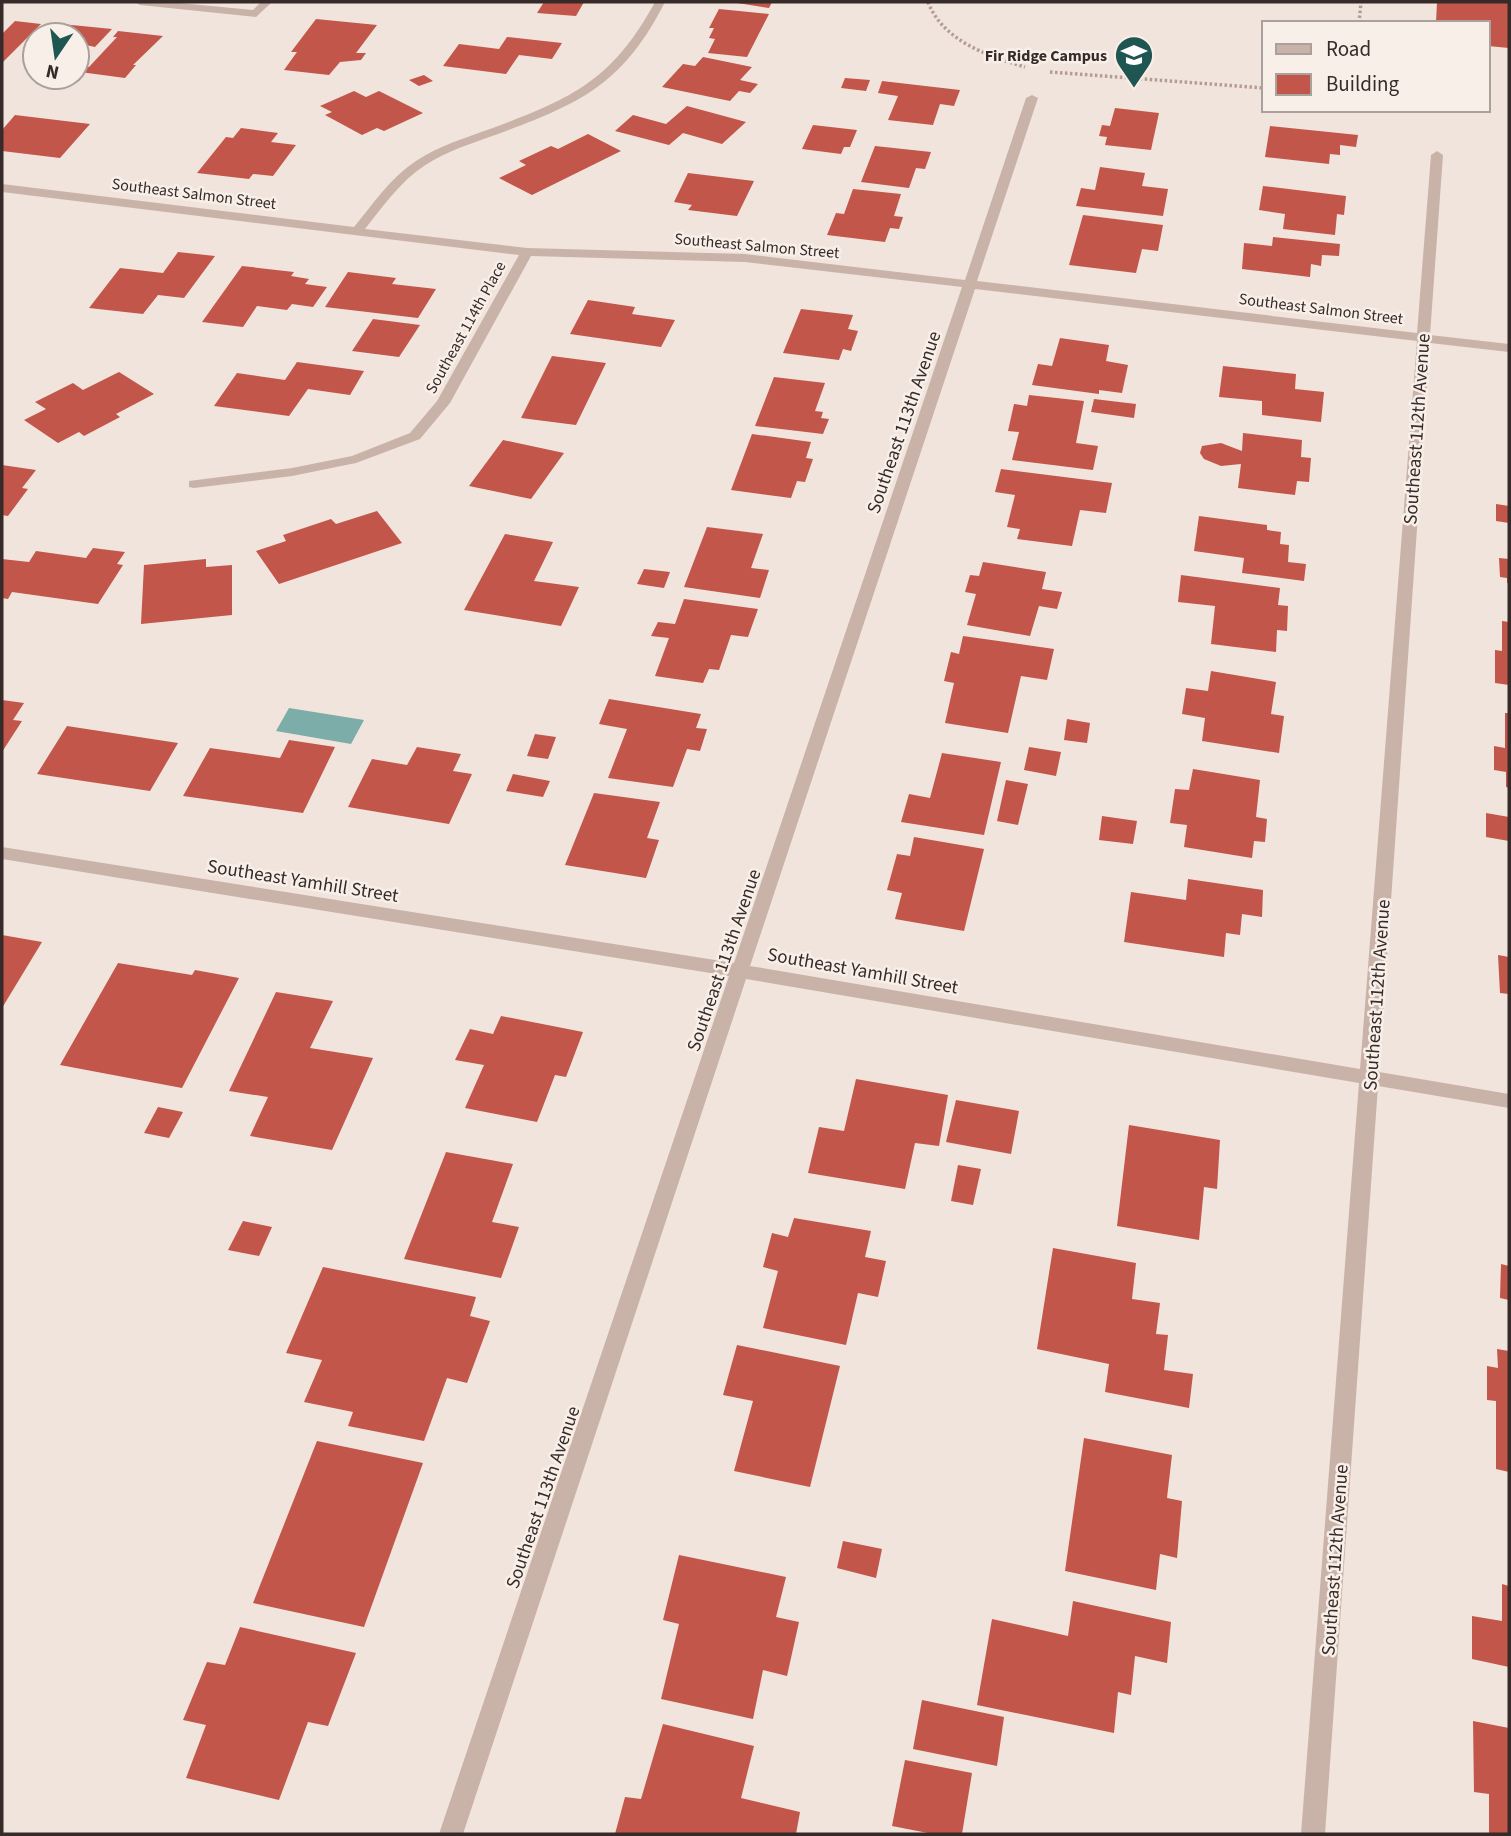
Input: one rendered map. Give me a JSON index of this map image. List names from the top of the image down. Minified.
{"streets":{"street":["Southeast Salmon Street","Southeast 114th Place","Southeast 113th Avenue","Southeast 112th Avenue","Southeast Yamhill Street"]},"crossings":[["Southeast Salmon Street","Southeast 114th Place"],["Southeast Salmon Street","Southeast 113th Avenue"],["Southeast Salmon Street","Southeast 112th Avenue"],["Southeast 113th Avenue","Southeast Yamhill Street"],["Southeast 112th Avenue","Southeast Yamhill Street"]],"places":{"school or university":["Fir Ridge Campus"]},"legend":["Road","Building"],"north":"bottom"}
